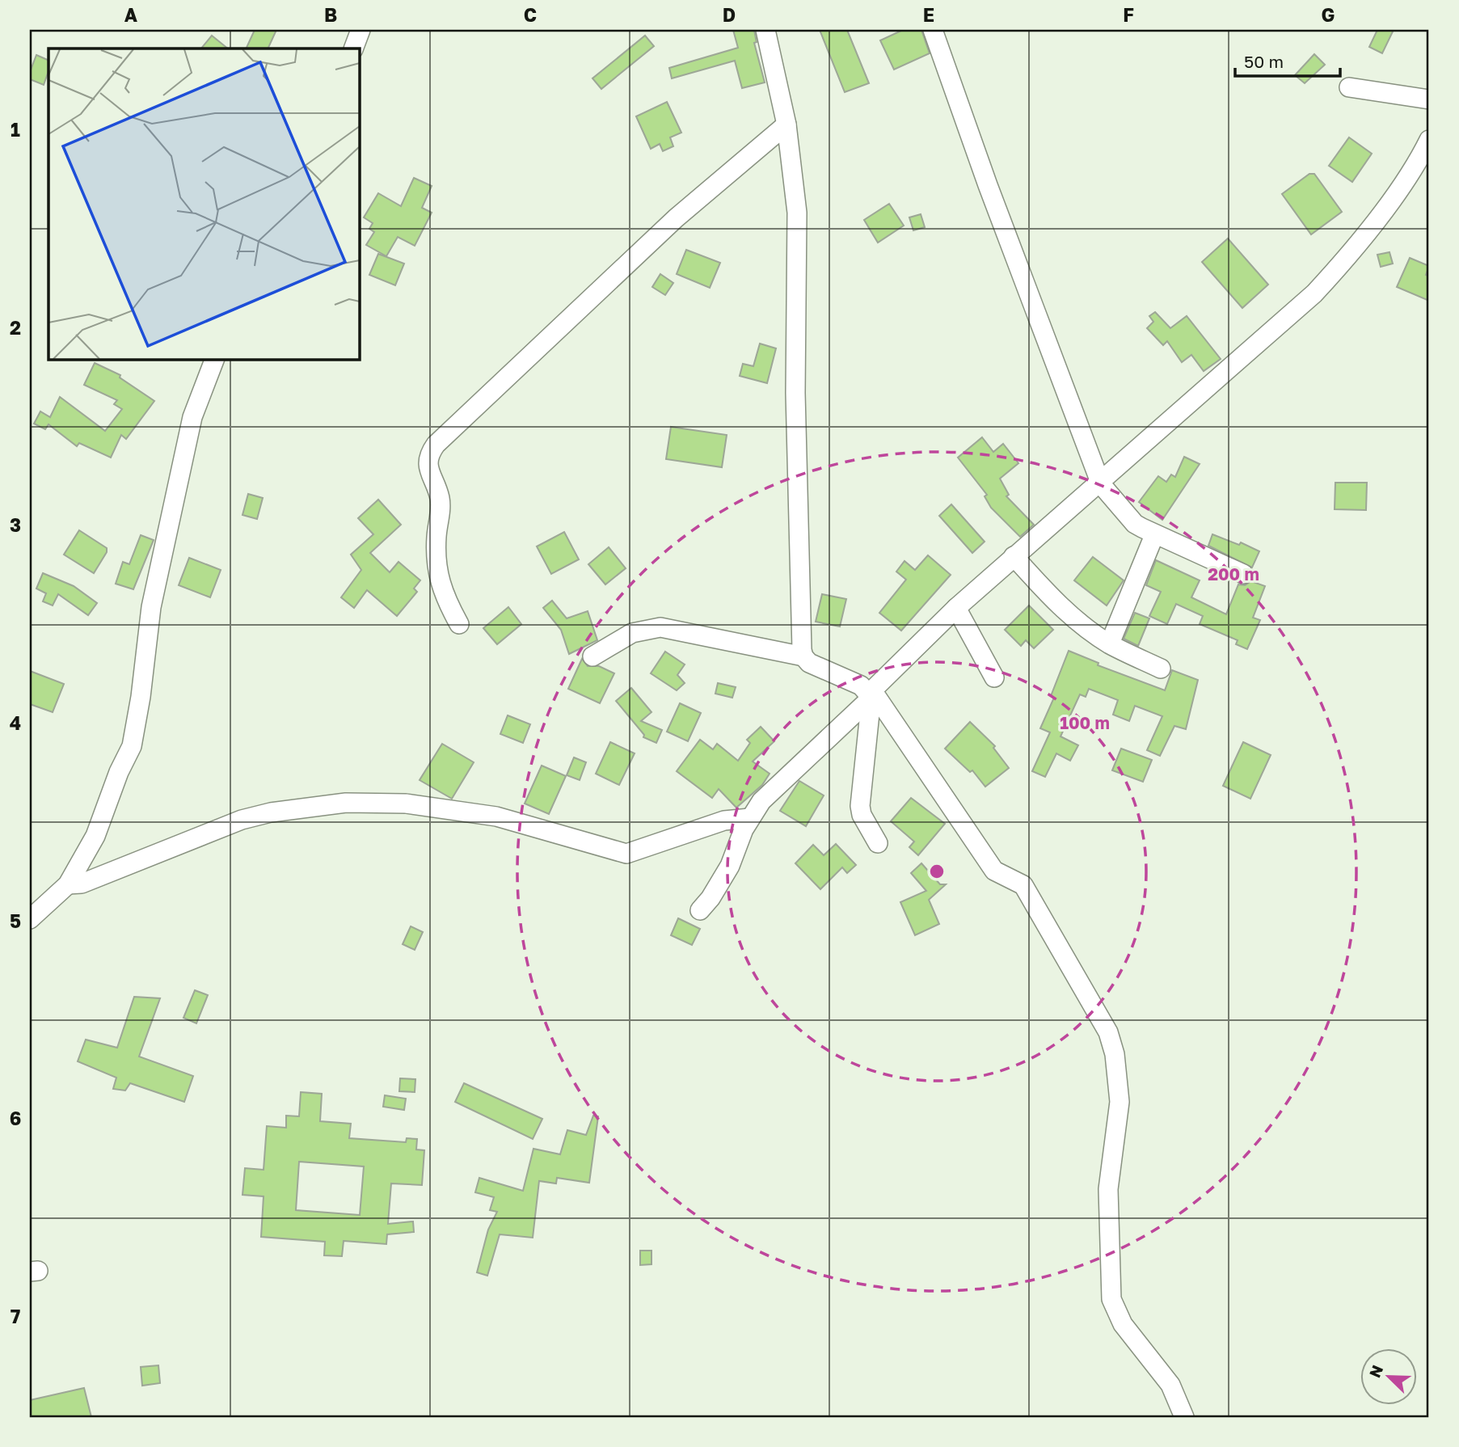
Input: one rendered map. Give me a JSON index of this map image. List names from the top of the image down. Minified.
{"scale_bar":"50 m","north":"top left","grid":{"columns":["A","B","C","D","E","F","G"],"rows":["1","2","3","4","5","6","7"]},"rings":["200 m","100 m"]}
